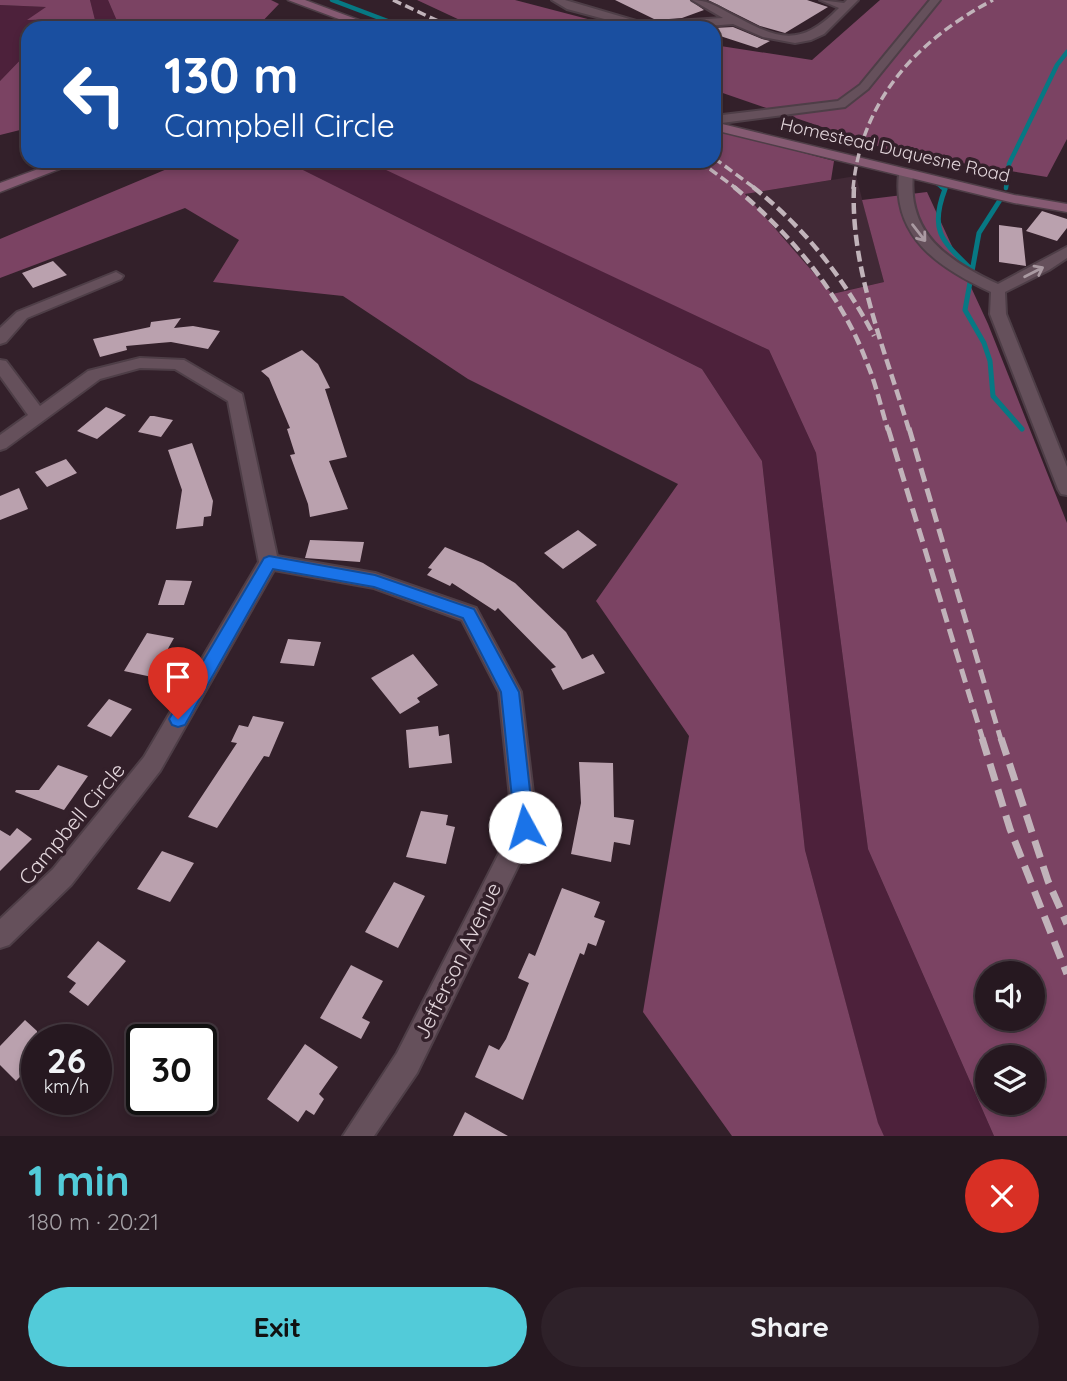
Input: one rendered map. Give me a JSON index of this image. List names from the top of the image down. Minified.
{"streets":{"street":["Homestead Duquesne Road","Campbell Circle","Jefferson Avenue"]},"crossings":[["Campbell Circle","Jefferson Avenue"]],"page":{"turn":["130 m","Campbell Circle"],"speed":"26 km/h","limit":"30","heading":["1 min","180 m · 20:21"],"buttons":["Exit","Share"]}}
